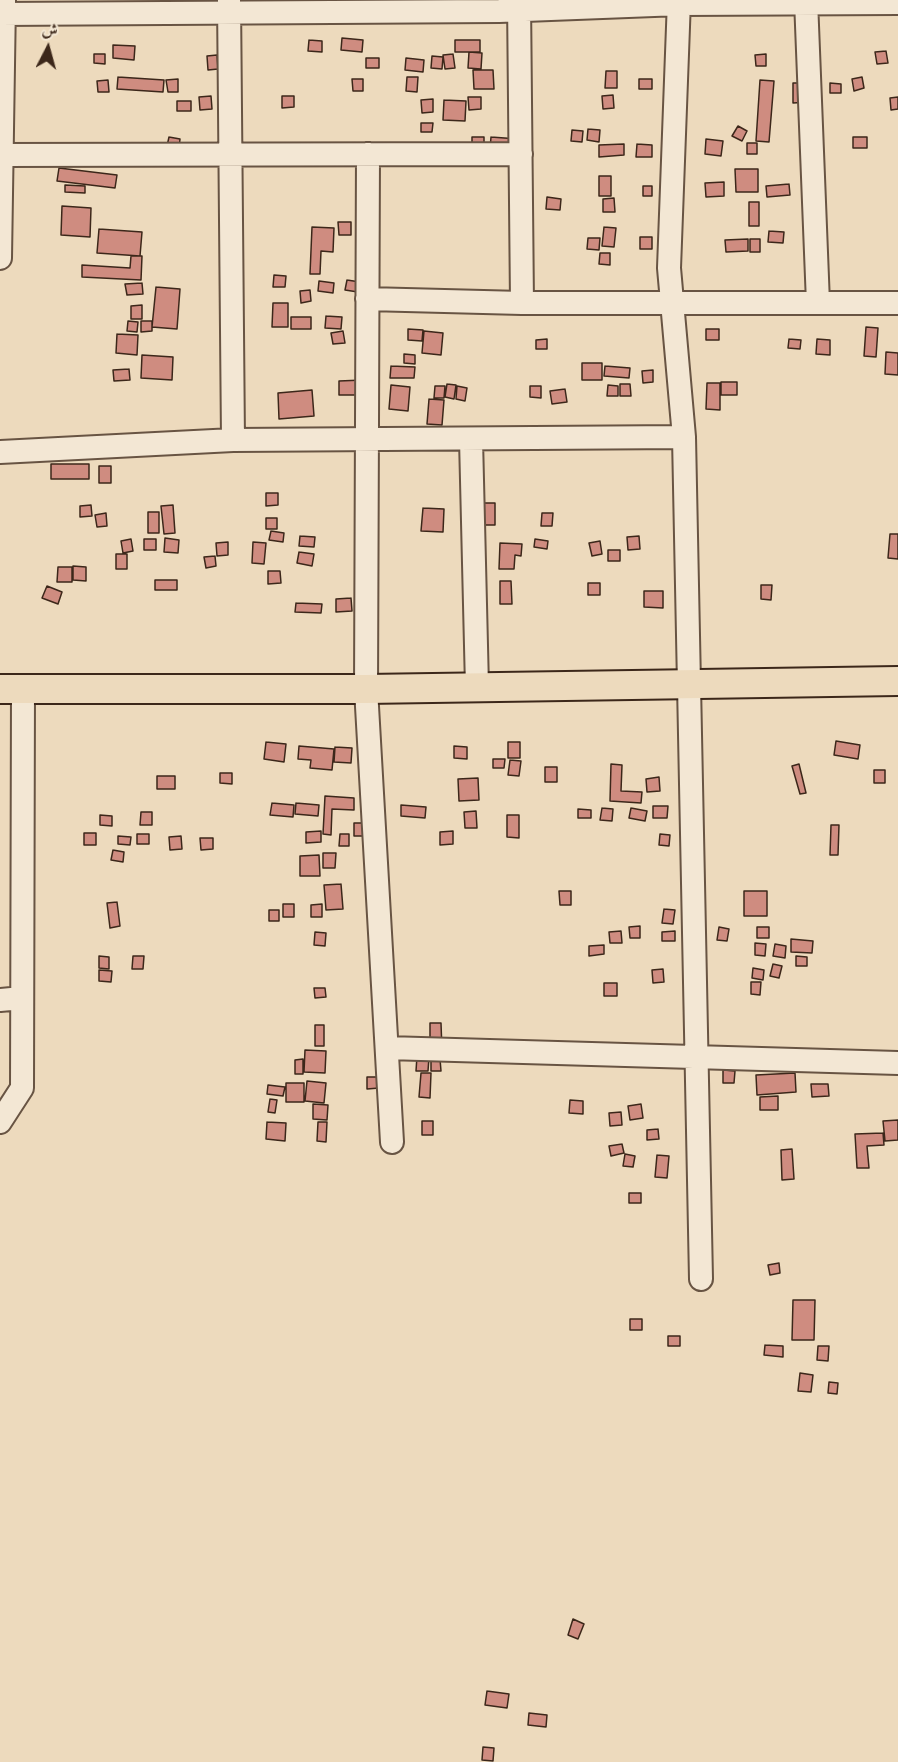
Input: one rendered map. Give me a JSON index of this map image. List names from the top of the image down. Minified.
{"north":"top"}
